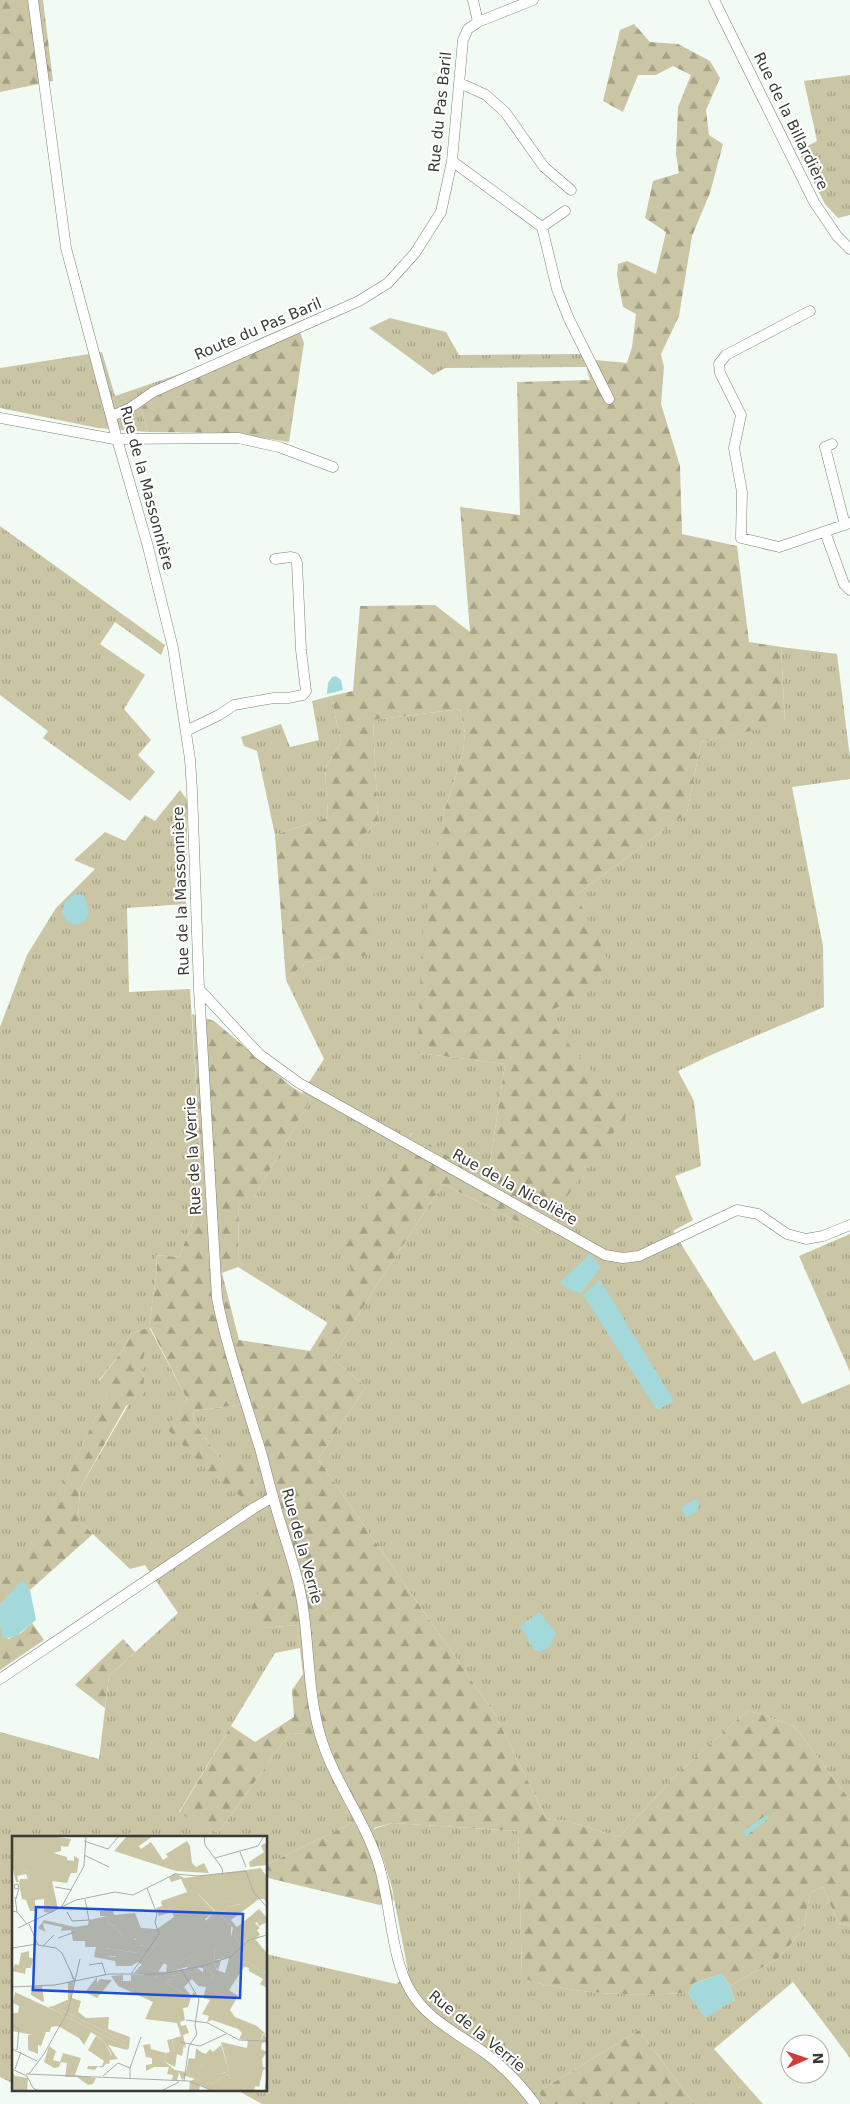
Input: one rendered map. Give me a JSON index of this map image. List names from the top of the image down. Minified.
{"streets":{"street":["Rue du Pas Baril","Rue de la Billardière","Route du Pas Baril","Rue de la Massonnière","Rue de la Verrie","Rue de la Nicolière"]},"crossings":[["Rue du Pas Baril","Route du Pas Baril"],["Route du Pas Baril","Rue de la Massonnière"],["Rue de la Massonnière","Rue de la Verrie"],["Rue de la Massonnière","Rue de la Nicolière"],["Rue de la Verrie","Rue de la Nicolière"]],"north":"right"}
